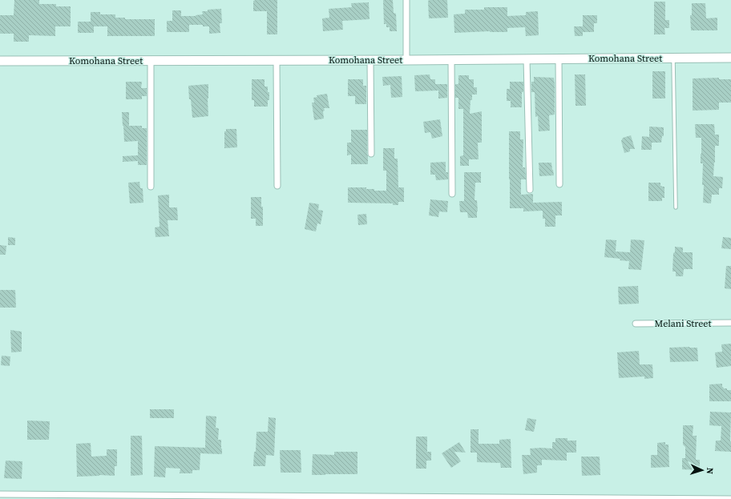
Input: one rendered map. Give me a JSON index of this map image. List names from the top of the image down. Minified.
{"streets":{"street":["Komohana Street","Melani Street"]},"north":"right"}
